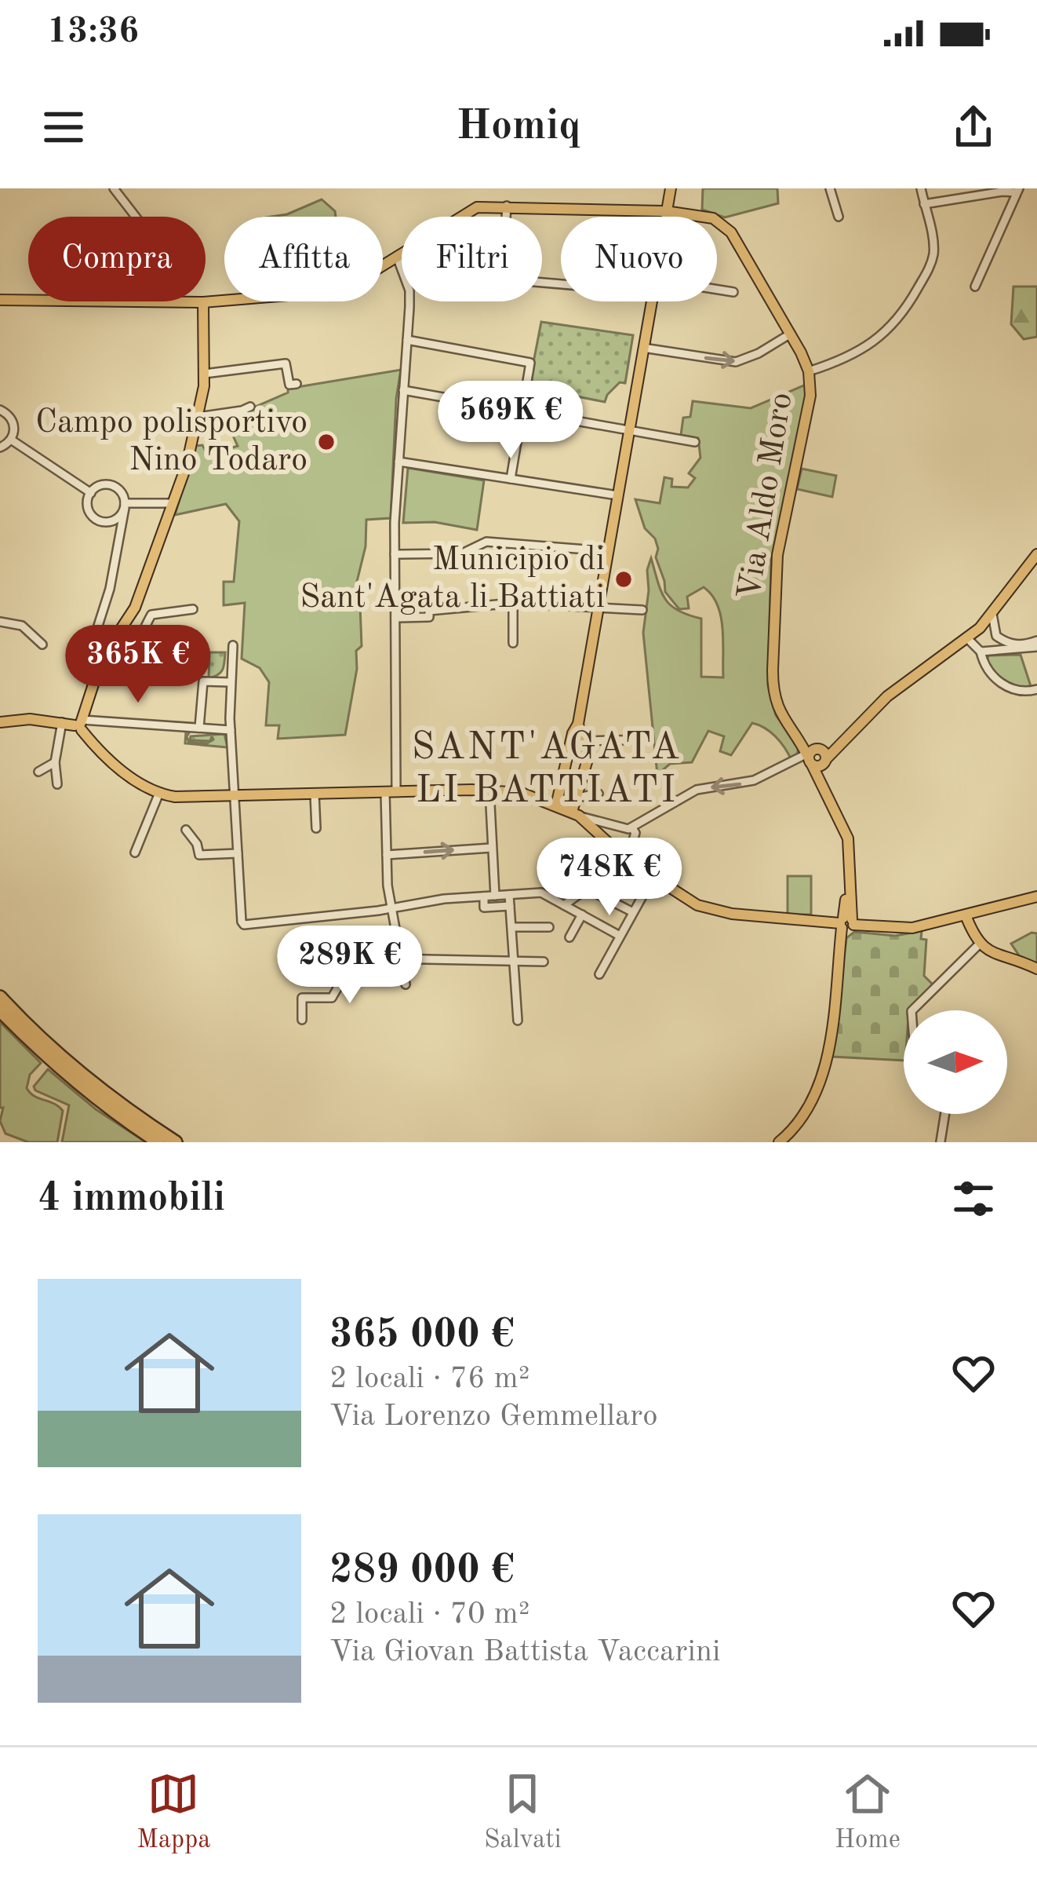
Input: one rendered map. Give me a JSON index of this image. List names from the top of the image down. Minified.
{"streets":{"main road":["Via Aldo Moro"]},"districts":["SANT'AGATA LI BATTIATI"],"places":["Campo polisportivo Nino Todaro","Municipio di Sant'Agata li Battiati"],"north":"right","page":{"status":"13:36","header":"Homiq","chip":["Compra","Affitta","Filtri","Nuovo"],"price":["569K €","365K €","748K €","289K €"],"heading":"4 immobili","list":[{"name":"365 000 €","note":"2 locali · 76 m² · Via Lorenzo Gemmellaro"},{"name":"289 000 €","note":"2 locali · 70 m² · Via Giovan Battista Vaccarini"}],"tabs":["Mappa","Salvati","Home"]}}
